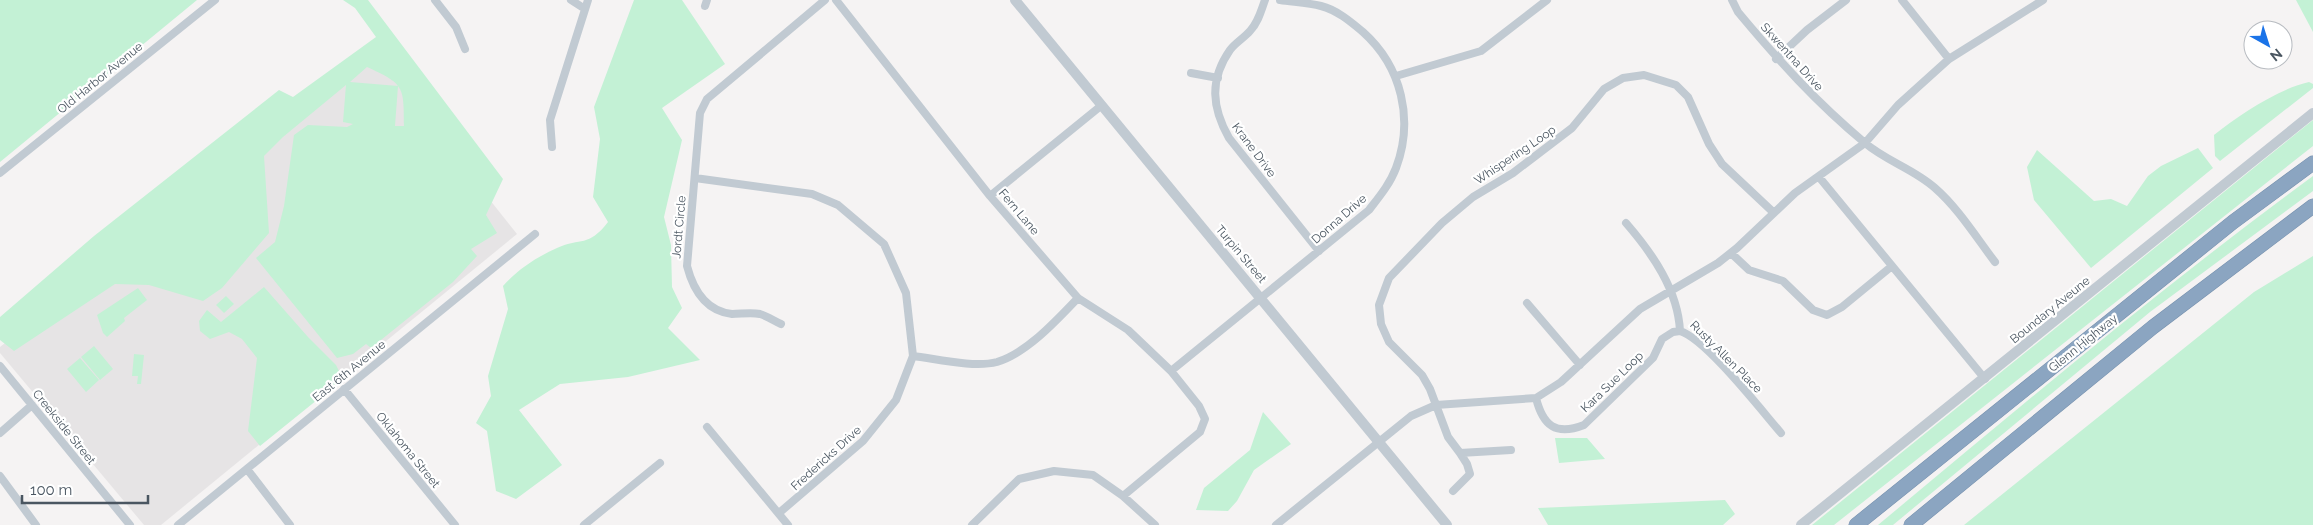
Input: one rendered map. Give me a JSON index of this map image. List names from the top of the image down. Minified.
{"streets":{"highway":["Glenn Highway"],"street":["Skwentna Drive","Old Harbor Avenue","Krane Drive","Whispering Loop","Fern Lane","Donna Drive","Jordt Circle","Turpin Street","Boundary Aveune","Rusty Allen Place","East 6th Avenue","Kara Sue Loop","Creekside Street","Oklahoma Street","Fredericks Drive"]},"crossings":[["Krane Drive","Donna Drive"],["Fern Lane","Donna Drive"],["Donna Drive","Turpin Street"],["Jordt Circle","Fredericks Drive"],["Rusty Allen Place","Kara Sue Loop"],["East 6th Avenue","Oklahoma Street"]],"scale_bar":"100 m","north":"bottom right"}
